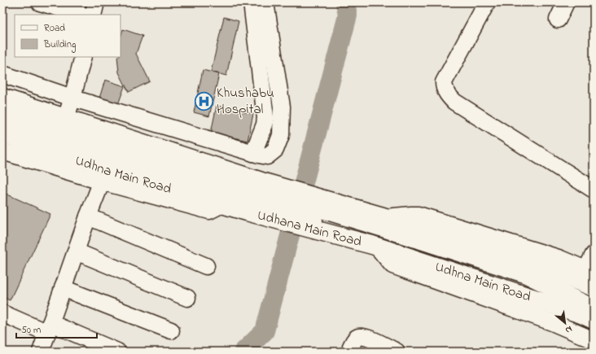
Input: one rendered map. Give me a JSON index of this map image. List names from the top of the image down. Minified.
{"streets":{"highway":["Udhna Main Road","Udhana Main Road"]},"crossings":[["Udhna Main Road","Udhana Main Road"]],"places":{"hospital":["Khushabu Hospital"]},"legend":["Road","Building"],"scale_bar":"50 m","north":"bottom right"}
